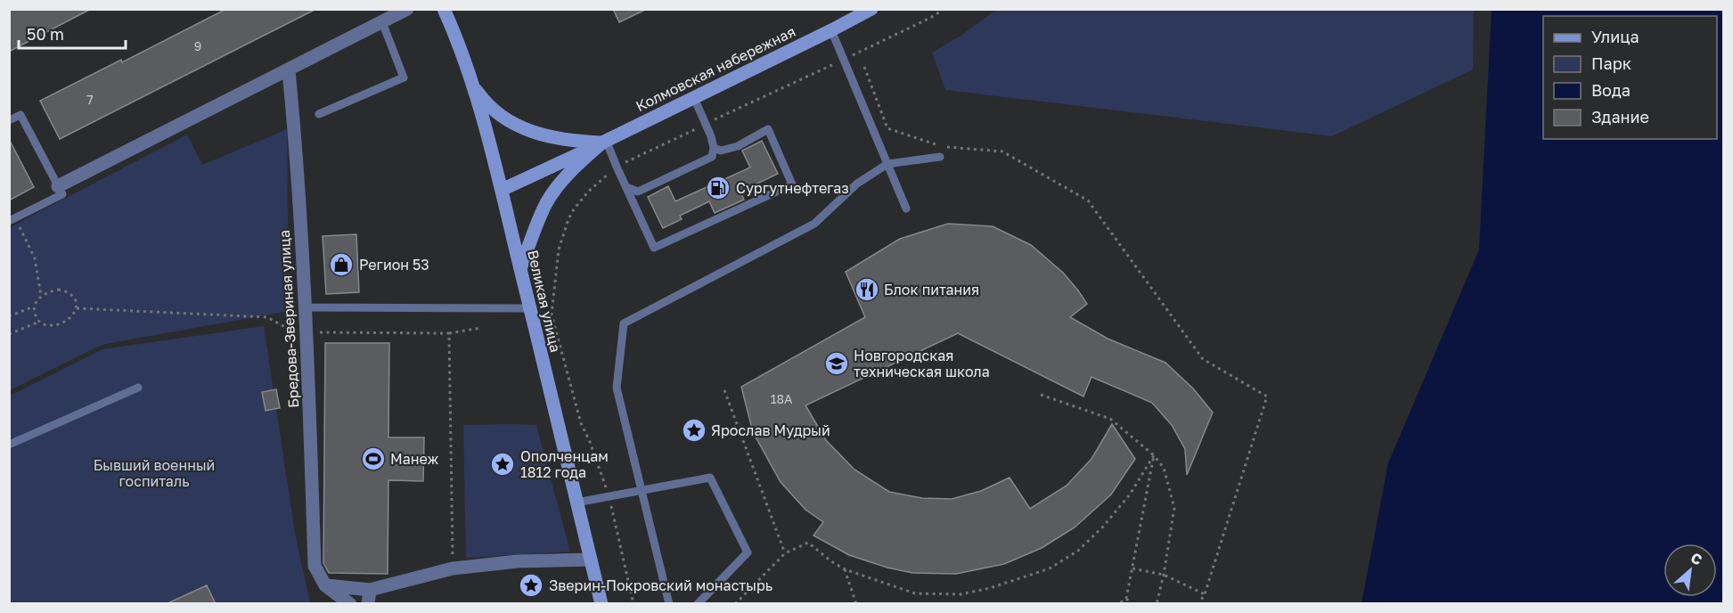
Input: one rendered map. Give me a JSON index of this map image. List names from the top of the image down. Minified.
{"streets":{"main road":["Колмовская набережная","Великая улица"],"street":["Бредова-Звериная улица"]},"parks":["Бывший военный госпиталь"],"places":{"fuel station":["Сургутнефтегаз"],"shop":["Регион 53"],"restaurant":["Блок питания"],"school or university":["Новгородская техническая школа"],"place":["Ярослав Мудрый","Ополченцам 1812 года","Зверин-Покровский монастырь"],"sports":["Манеж"]},"house_numbers":["9","7","18А"],"legend":["Улица","Парк","Вода","Здание"],"scale_bar":"50 m","north":"top right"}
